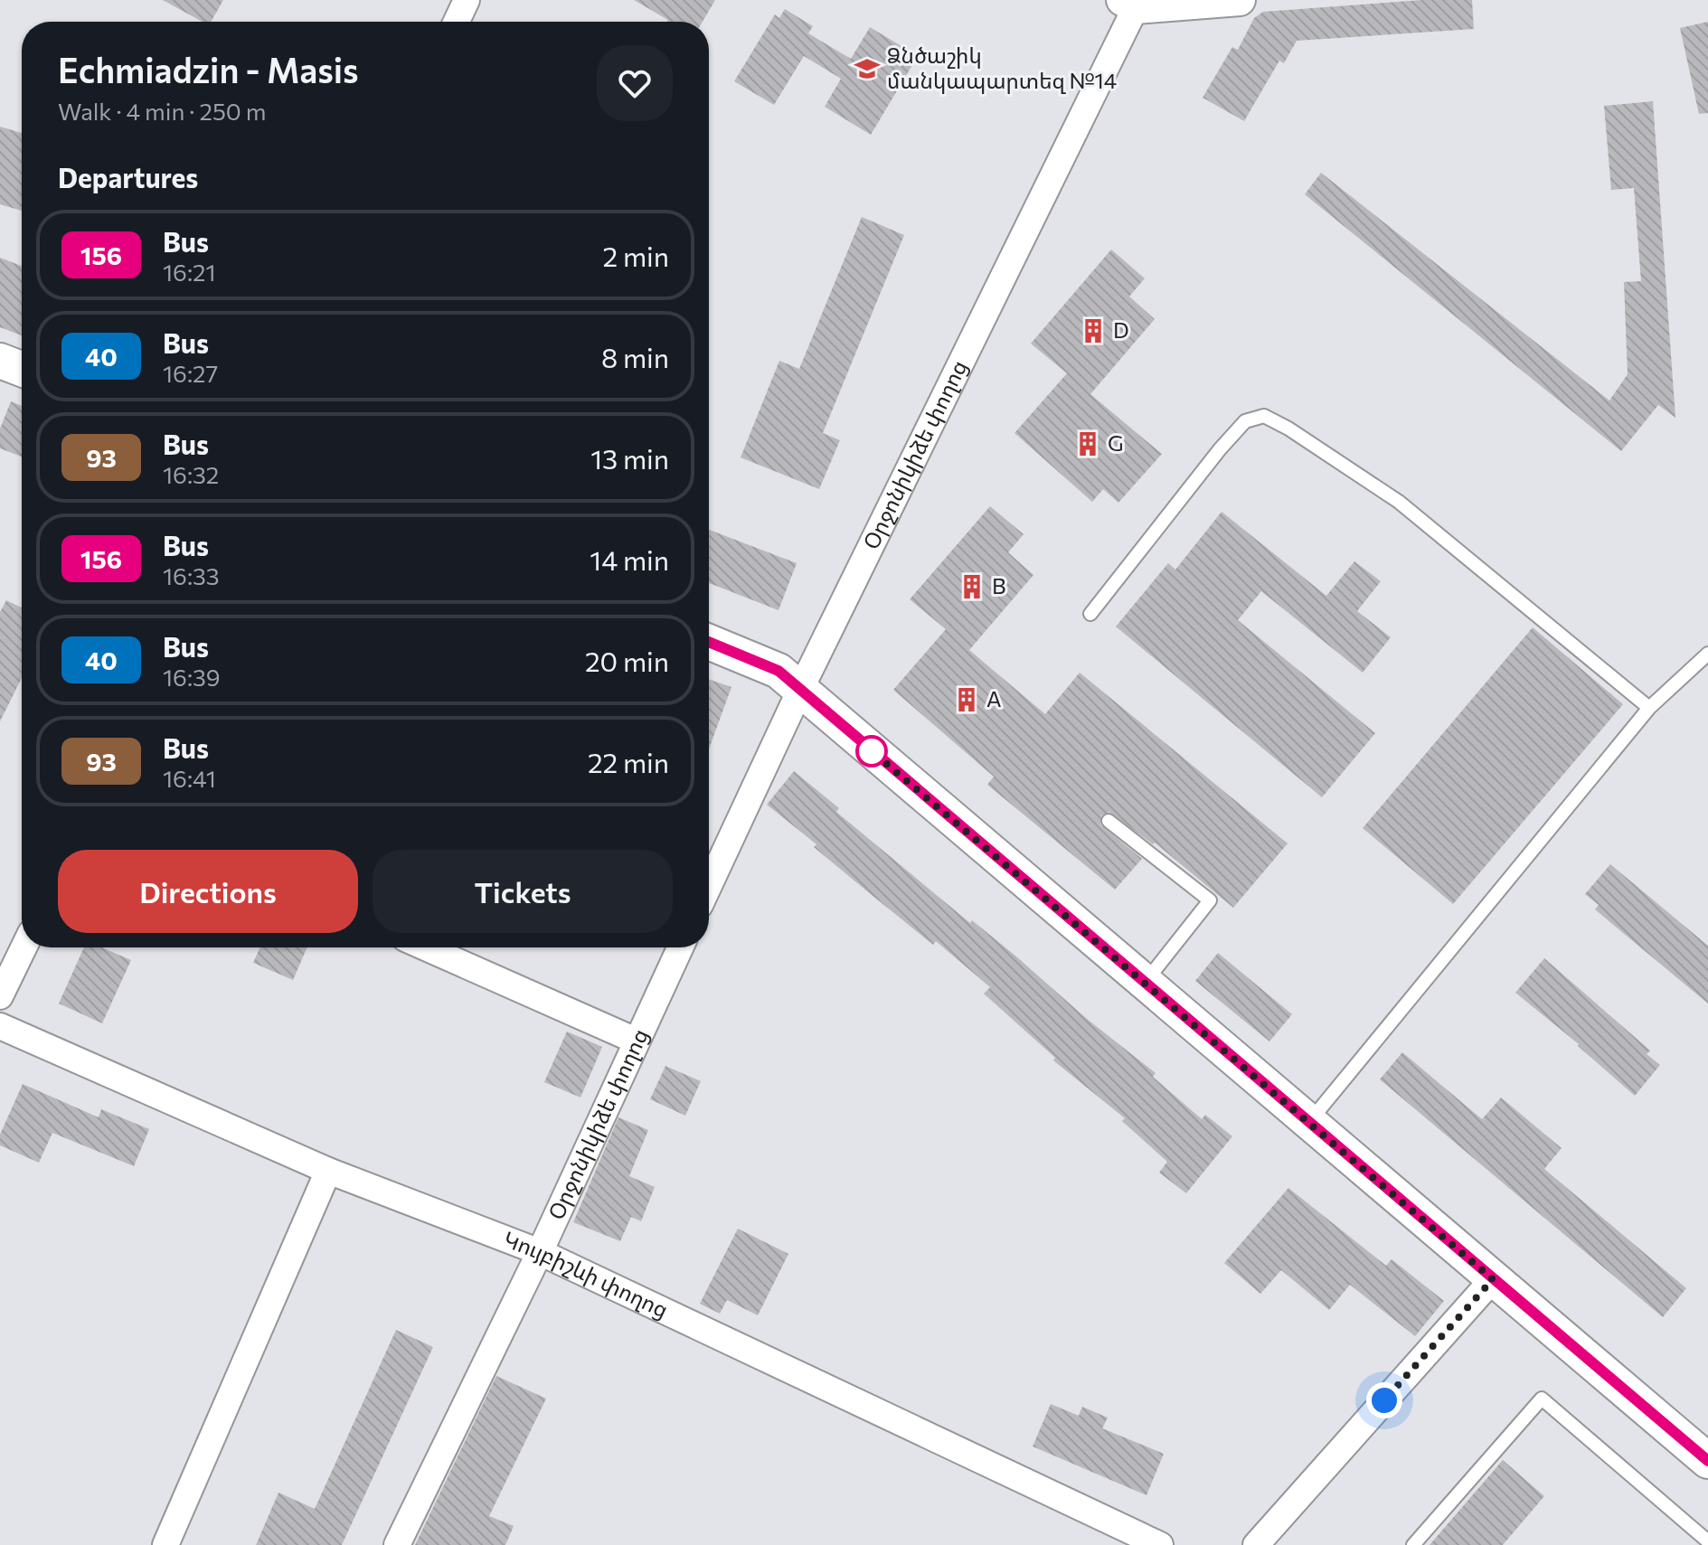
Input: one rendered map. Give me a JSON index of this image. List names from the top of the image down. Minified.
{"streets":{"street":["Օրջոնիկիձե փողոց","Կույբիշևի փողոց"]},"crossings":[["Օրջոնիկիձե փողոց","Կույբիշևի փողոց"]],"places":{"school or university":["Ձնծաշիկ մանկապարտեզ №14"],"building":["D","G","B","A"]},"lines":["bus line 156"],"page":{"heading":[["Echmiadzin - Masis","Walk · 4 min · 250 m"],"Departures"],"list":[{"mark":"156","name":"Bus","note":"16:21","value":"2 min"},{"mark":"40","name":"Bus","note":"16:27","value":"8 min"},{"mark":"93","name":"Bus","note":"16:32","value":"13 min"},{"mark":"156","name":"Bus","note":"16:33","value":"14 min"},{"mark":"40","name":"Bus","note":"16:39","value":"20 min"},{"mark":"93","name":"Bus","note":"16:41","value":"22 min"}],"buttons":["Directions","Tickets"]}}
